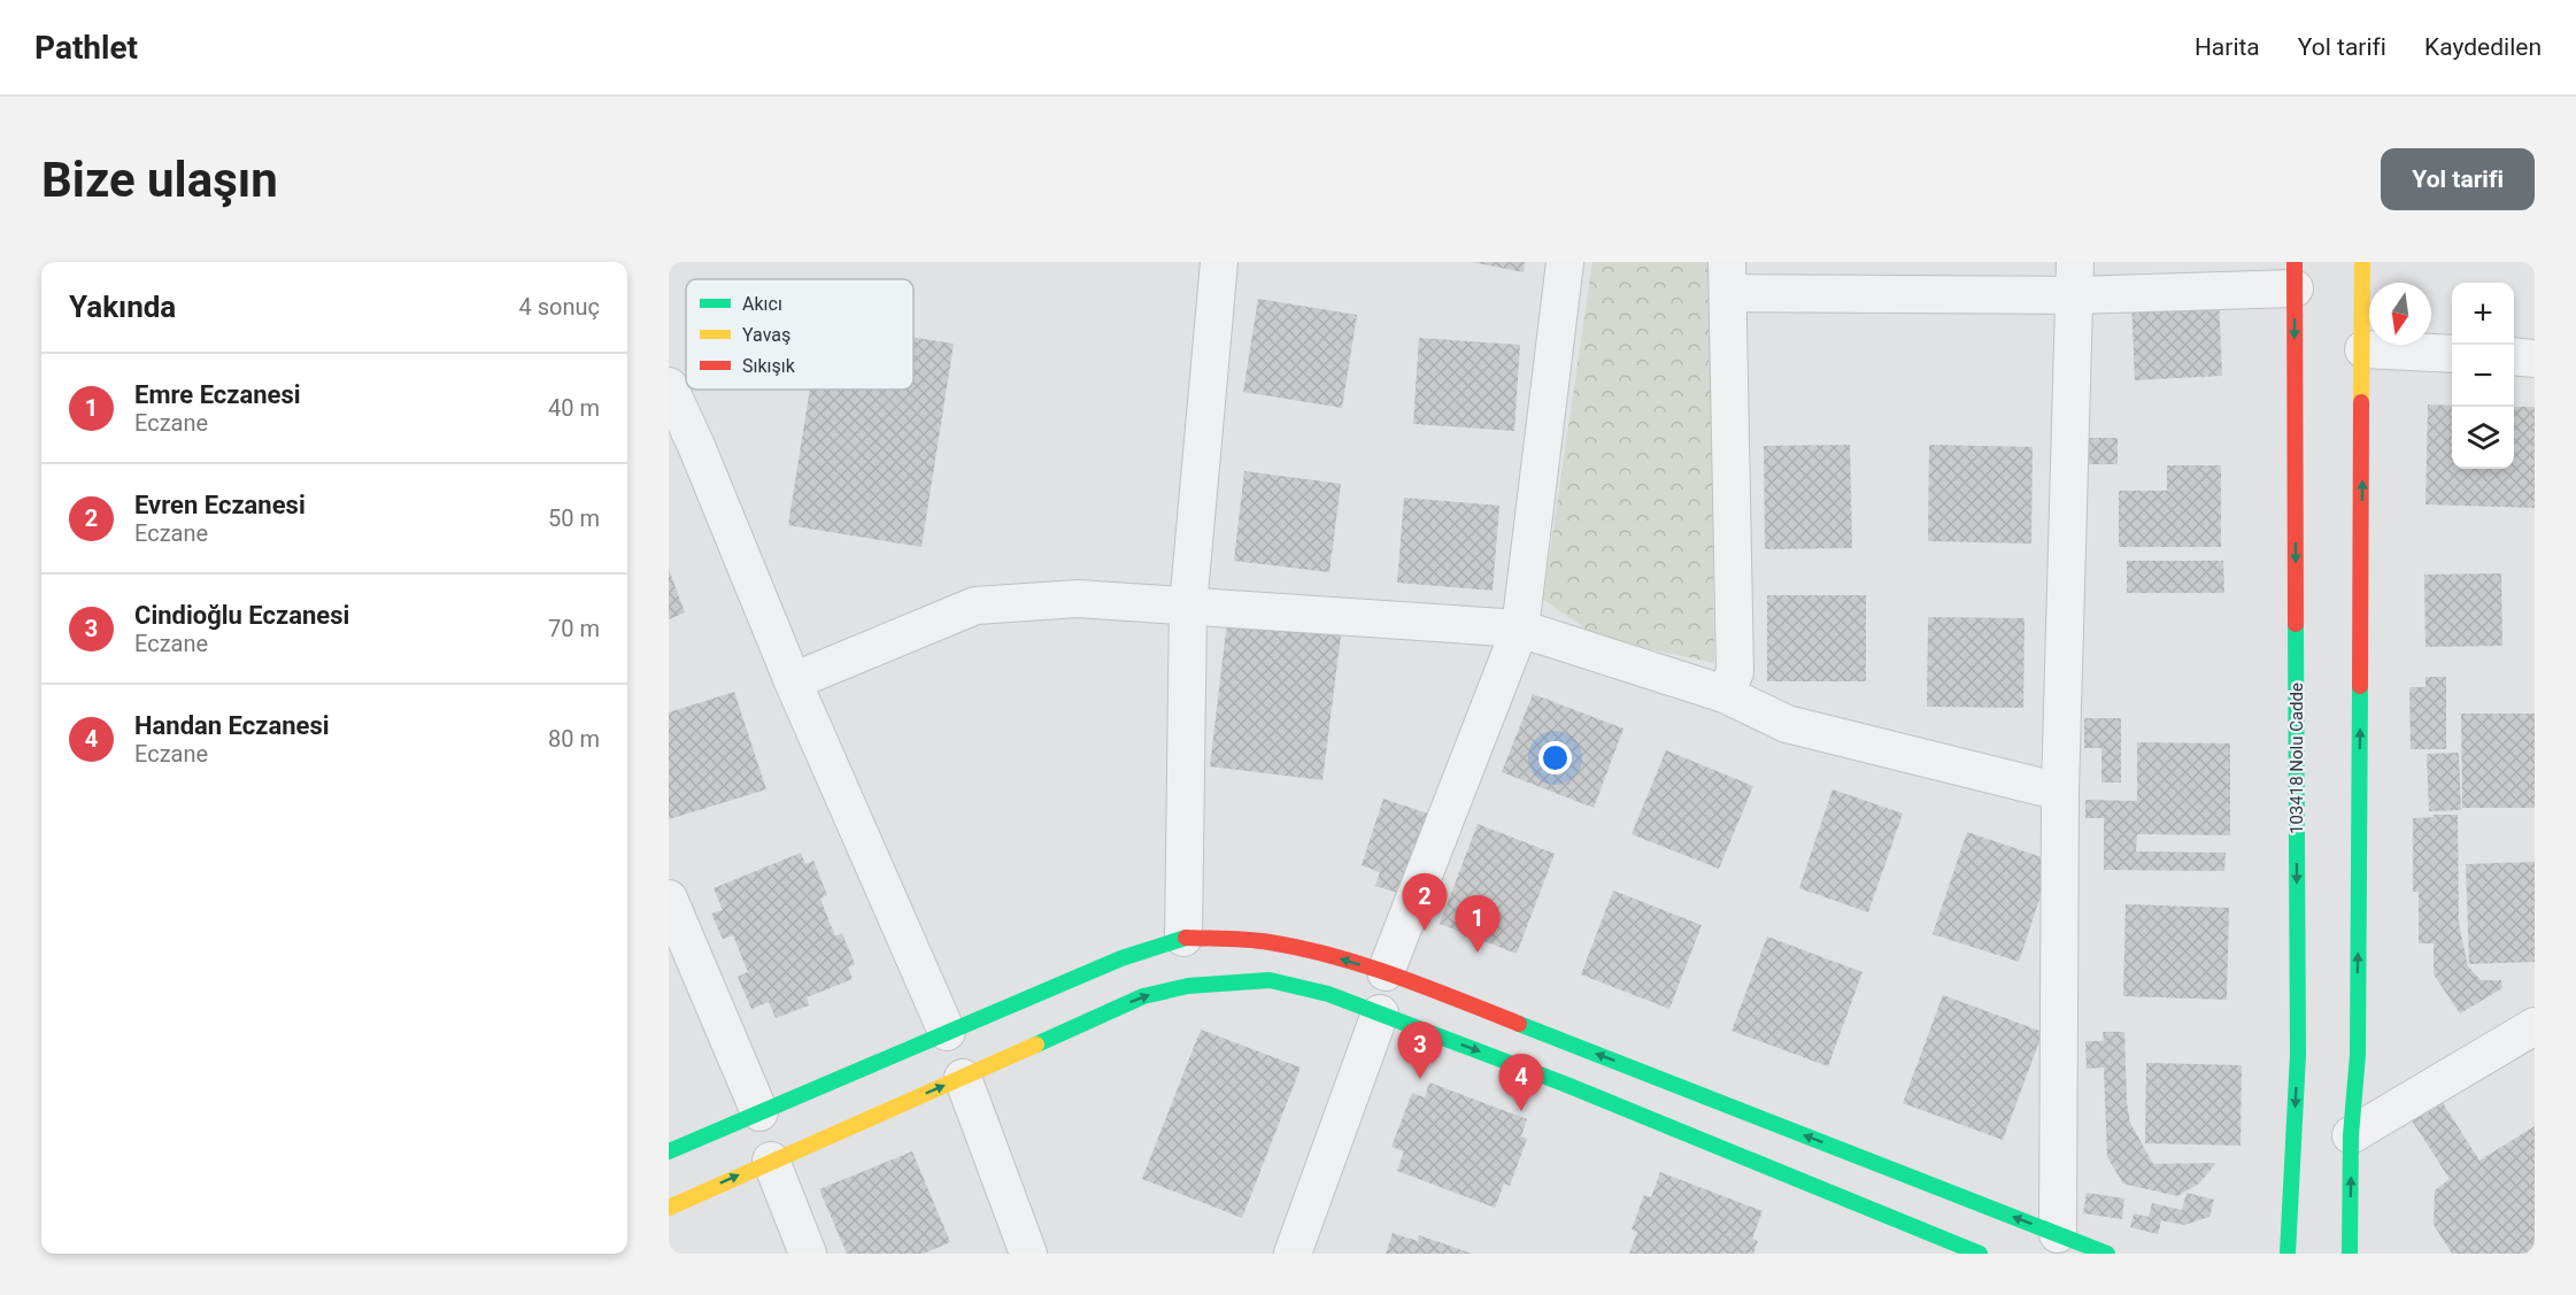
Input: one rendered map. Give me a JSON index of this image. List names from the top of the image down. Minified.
{"streets":{"street":["103418 Nolu Cadde"]},"legend":["Akıcı","Yavaş","Sıkışık"],"north":"bottom","page":{"header":"Pathlet","nav":["Harita","Yol tarifi","Kaydedilen"],"buttons":"Yol tarifi","title":"Bize ulaşın","heading":["Yakında","4 sonuç"],"map_buttons":["+","−"],"list":[{"mark":"1","name":"Emre Eczanesi","note":"Eczane","value":"40 m"},{"mark":"2","name":"Evren Eczanesi","note":"Eczane","value":"50 m"},{"mark":"3","name":"Cindioğlu Eczanesi","note":"Eczane","value":"70 m"},{"mark":"4","name":"Handan Eczanesi","note":"Eczane","value":"80 m"}],"pins":["2","1","3","4"]}}
